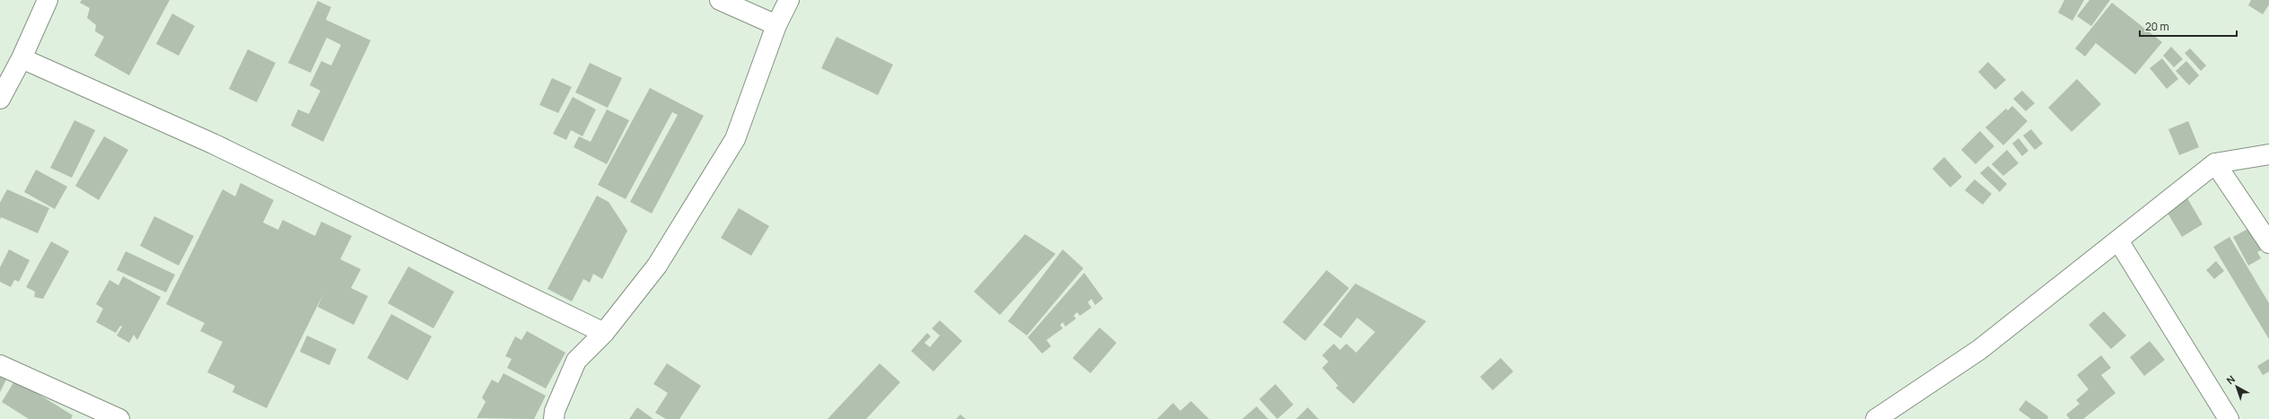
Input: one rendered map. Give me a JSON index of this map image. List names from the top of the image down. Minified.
{"scale_bar":"20 m","north":"top left"}
